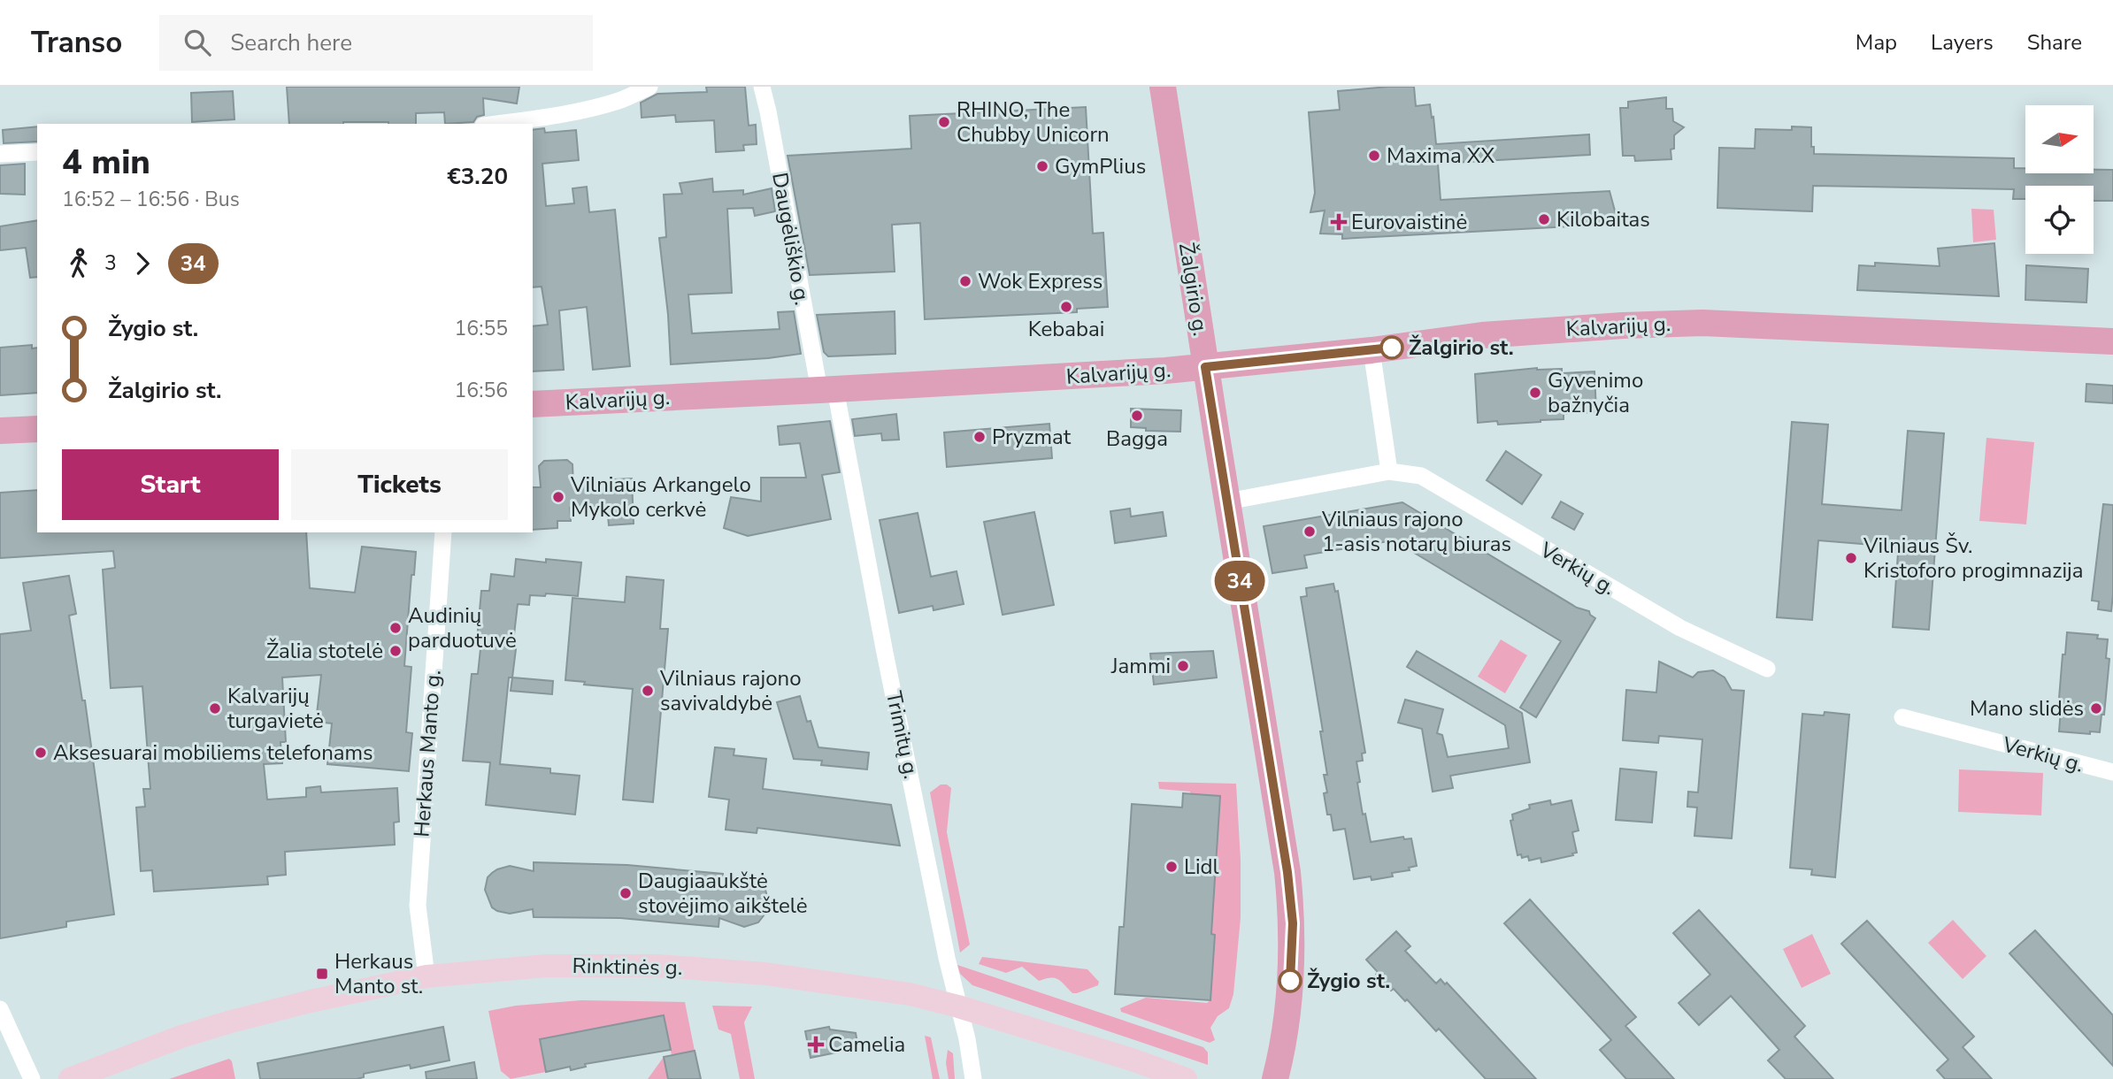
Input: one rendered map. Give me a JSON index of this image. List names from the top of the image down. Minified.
{"streets":{"main road":["Žalgirio g.","Kalvarijų g.","Rinktinės g."],"street":["Daugėliškio g.","Verkių g.","Trimitų g.","Herkaus Manto g."]},"crossings":[["Daugėliškio g.","Kalvarijų g."],["Daugėliškio g.","Trimitų g."],["Žalgirio g.","Kalvarijų g."],["Žalgirio g.","Verkių g."],["Kalvarijų g.","Trimitų g."],["Trimitų g.","Rinktinės g."],["Herkaus Manto g.","Rinktinės g."]],"places":{"other":["RHINO, The Chubby Unicorn","Maxima XX","GymPlius","Kilobaitas","Wok Express","Kebabai","Žalgirio st.","Gyvenimo bažnyčia","Bagga","Pryzmat","Vilniaus Arkangelo Mykolo cerkvė","Vilniaus rajono 1-asis notarų biuras","Vilniaus Šv. Kristoforo progimnazija","Audinių parduotuvė","Žalia stotelė","Jammi","Vilniaus rajono savivaldybė","Kalvarijų turgavietė","Mano slidės","Aksesuarai mobiliems telefonams","Lidl","Daugiaaukštė stovėjimo aikštelė","Žygio st."],"health":["Eurovaistinė","Camelia"],"transit":["Herkaus Manto st."]},"lines":["bus line 34"],"north":"right","page":{"header":"Transo","search":"Search here","nav":["Map","Layers","Share"],"on_map":"34","heading":["4 min","16:52 – 16:56 · Bus","€3.20"],"legs":["3","34"],"list":[{"name":"Žygio st.","value":"16:55"},{"name":"Žalgirio st.","value":"16:56"}],"buttons":["Start","Tickets"]}}
